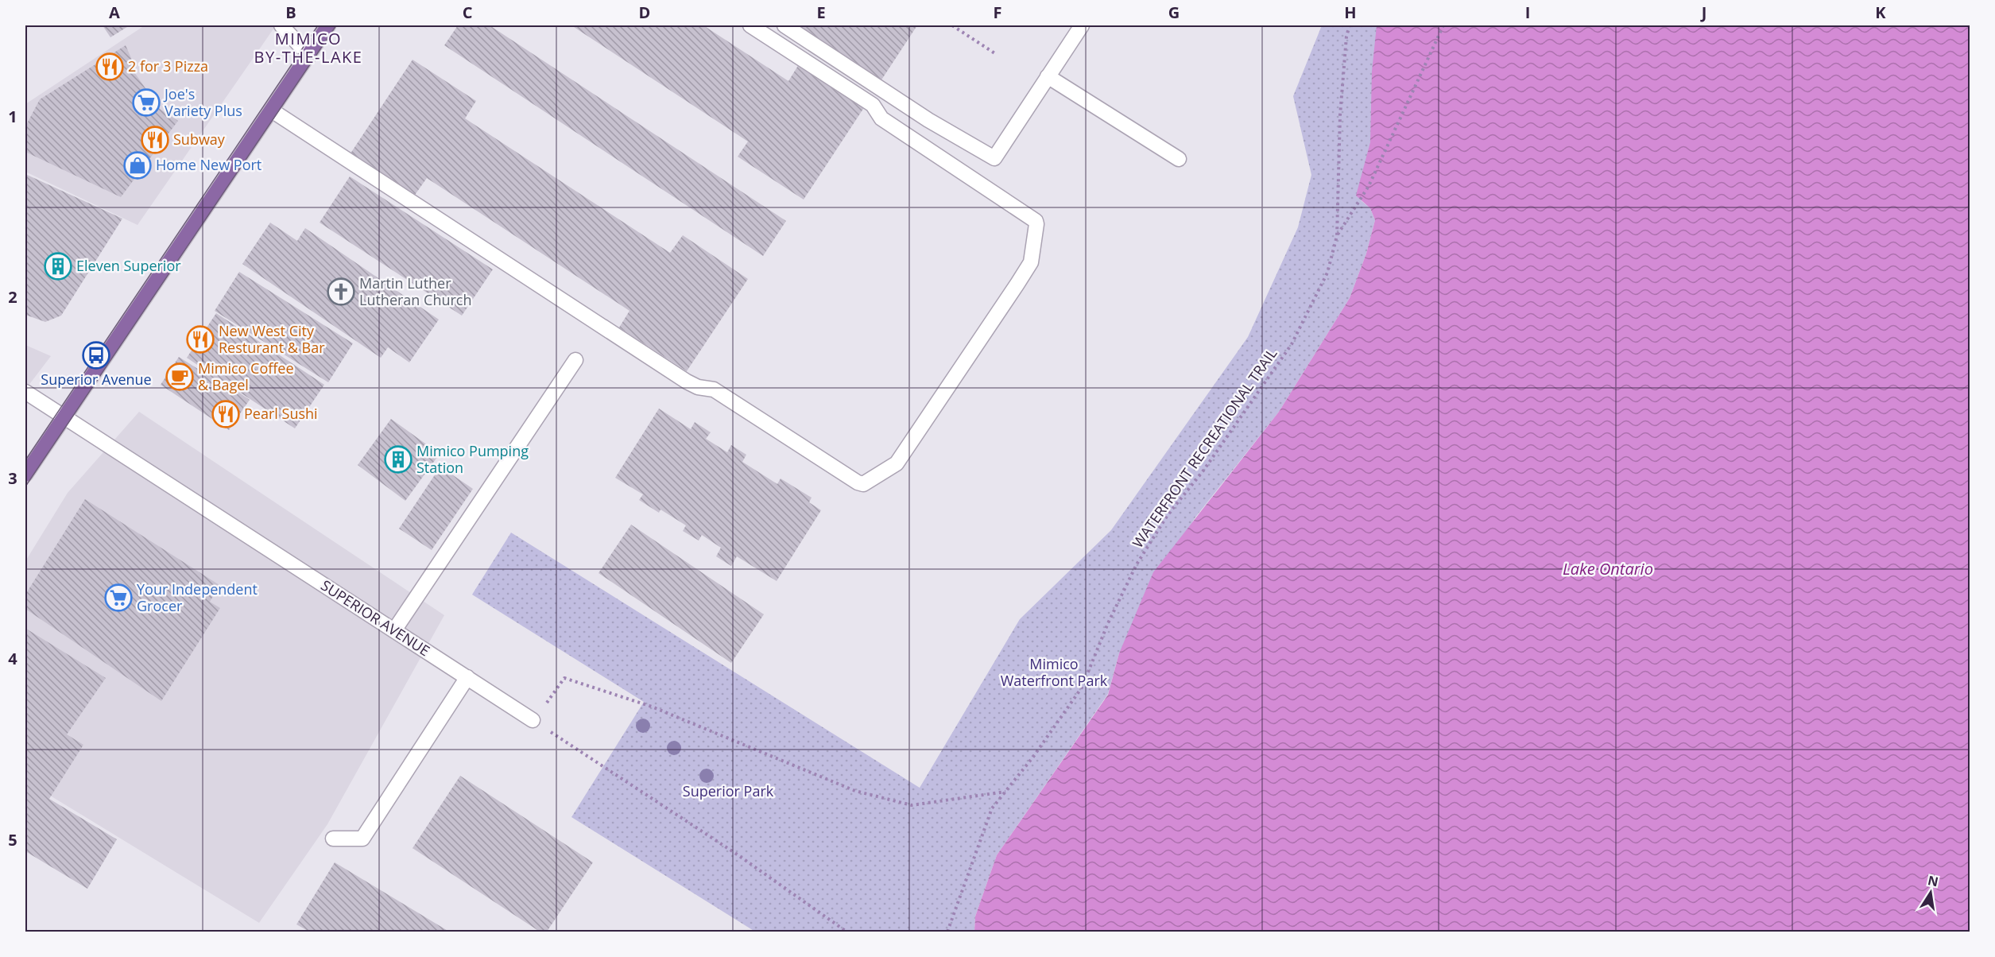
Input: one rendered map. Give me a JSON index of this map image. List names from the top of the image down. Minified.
{"streets":{"street":["SUPERIOR AVENUE"],"path":["WATERFRONT RECREATIONAL TRAIL"]},"districts":["MIMICO BY-THE-LAKE"],"water":["Lake Ontario"],"parks":["Mimico Waterfront Park","Superior Park"],"places":{"restaurant":["2 for 3 Pizza","Subway","New West City Resturant & Bar","Pearl Sushi"],"supermarket":["Joe's Variety Plus","Your Independent Grocer"],"shop":["Home New Port"],"building":["Eleven Superior","Mimico Pumping Station"],"church":["Martin Luther Lutheran Church"],"bus stop":["Superior Avenue"],"cafe":["Mimico Coffee & Bagel"]},"north":"top","grid":{"columns":["A","B","C","D","E","F","G","H","I","J","K"],"rows":["1","2","3","4","5"]}}
